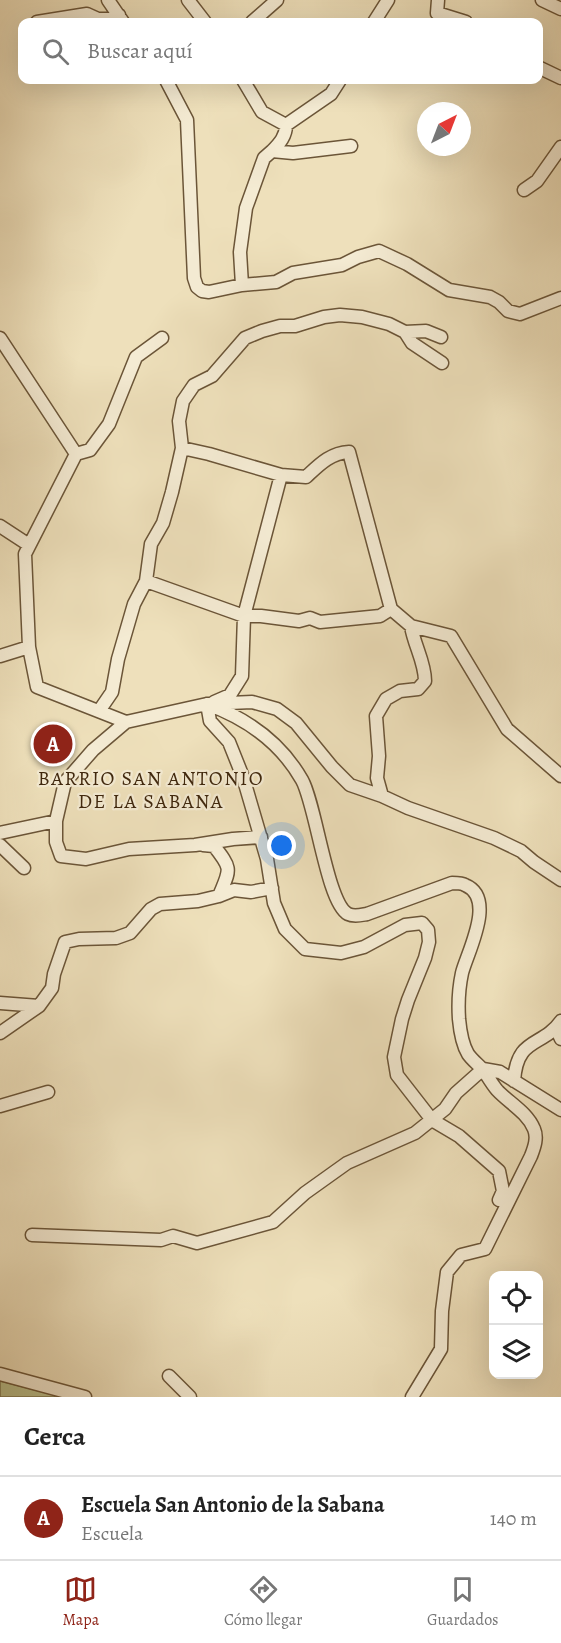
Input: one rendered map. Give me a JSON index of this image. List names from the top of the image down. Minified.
{"districts":["BARRIO SAN ANTONIO DE LA SABANA"],"north":"top right","page":{"search":"Buscar aquí","pins":"A","heading":"Cerca","list":[{"mark":"A","name":"Escuela San Antonio de la Sabana","note":"Escuela","value":"140 m"}],"nav":["Mapa","Cómo llegar","Guardados"]}}
